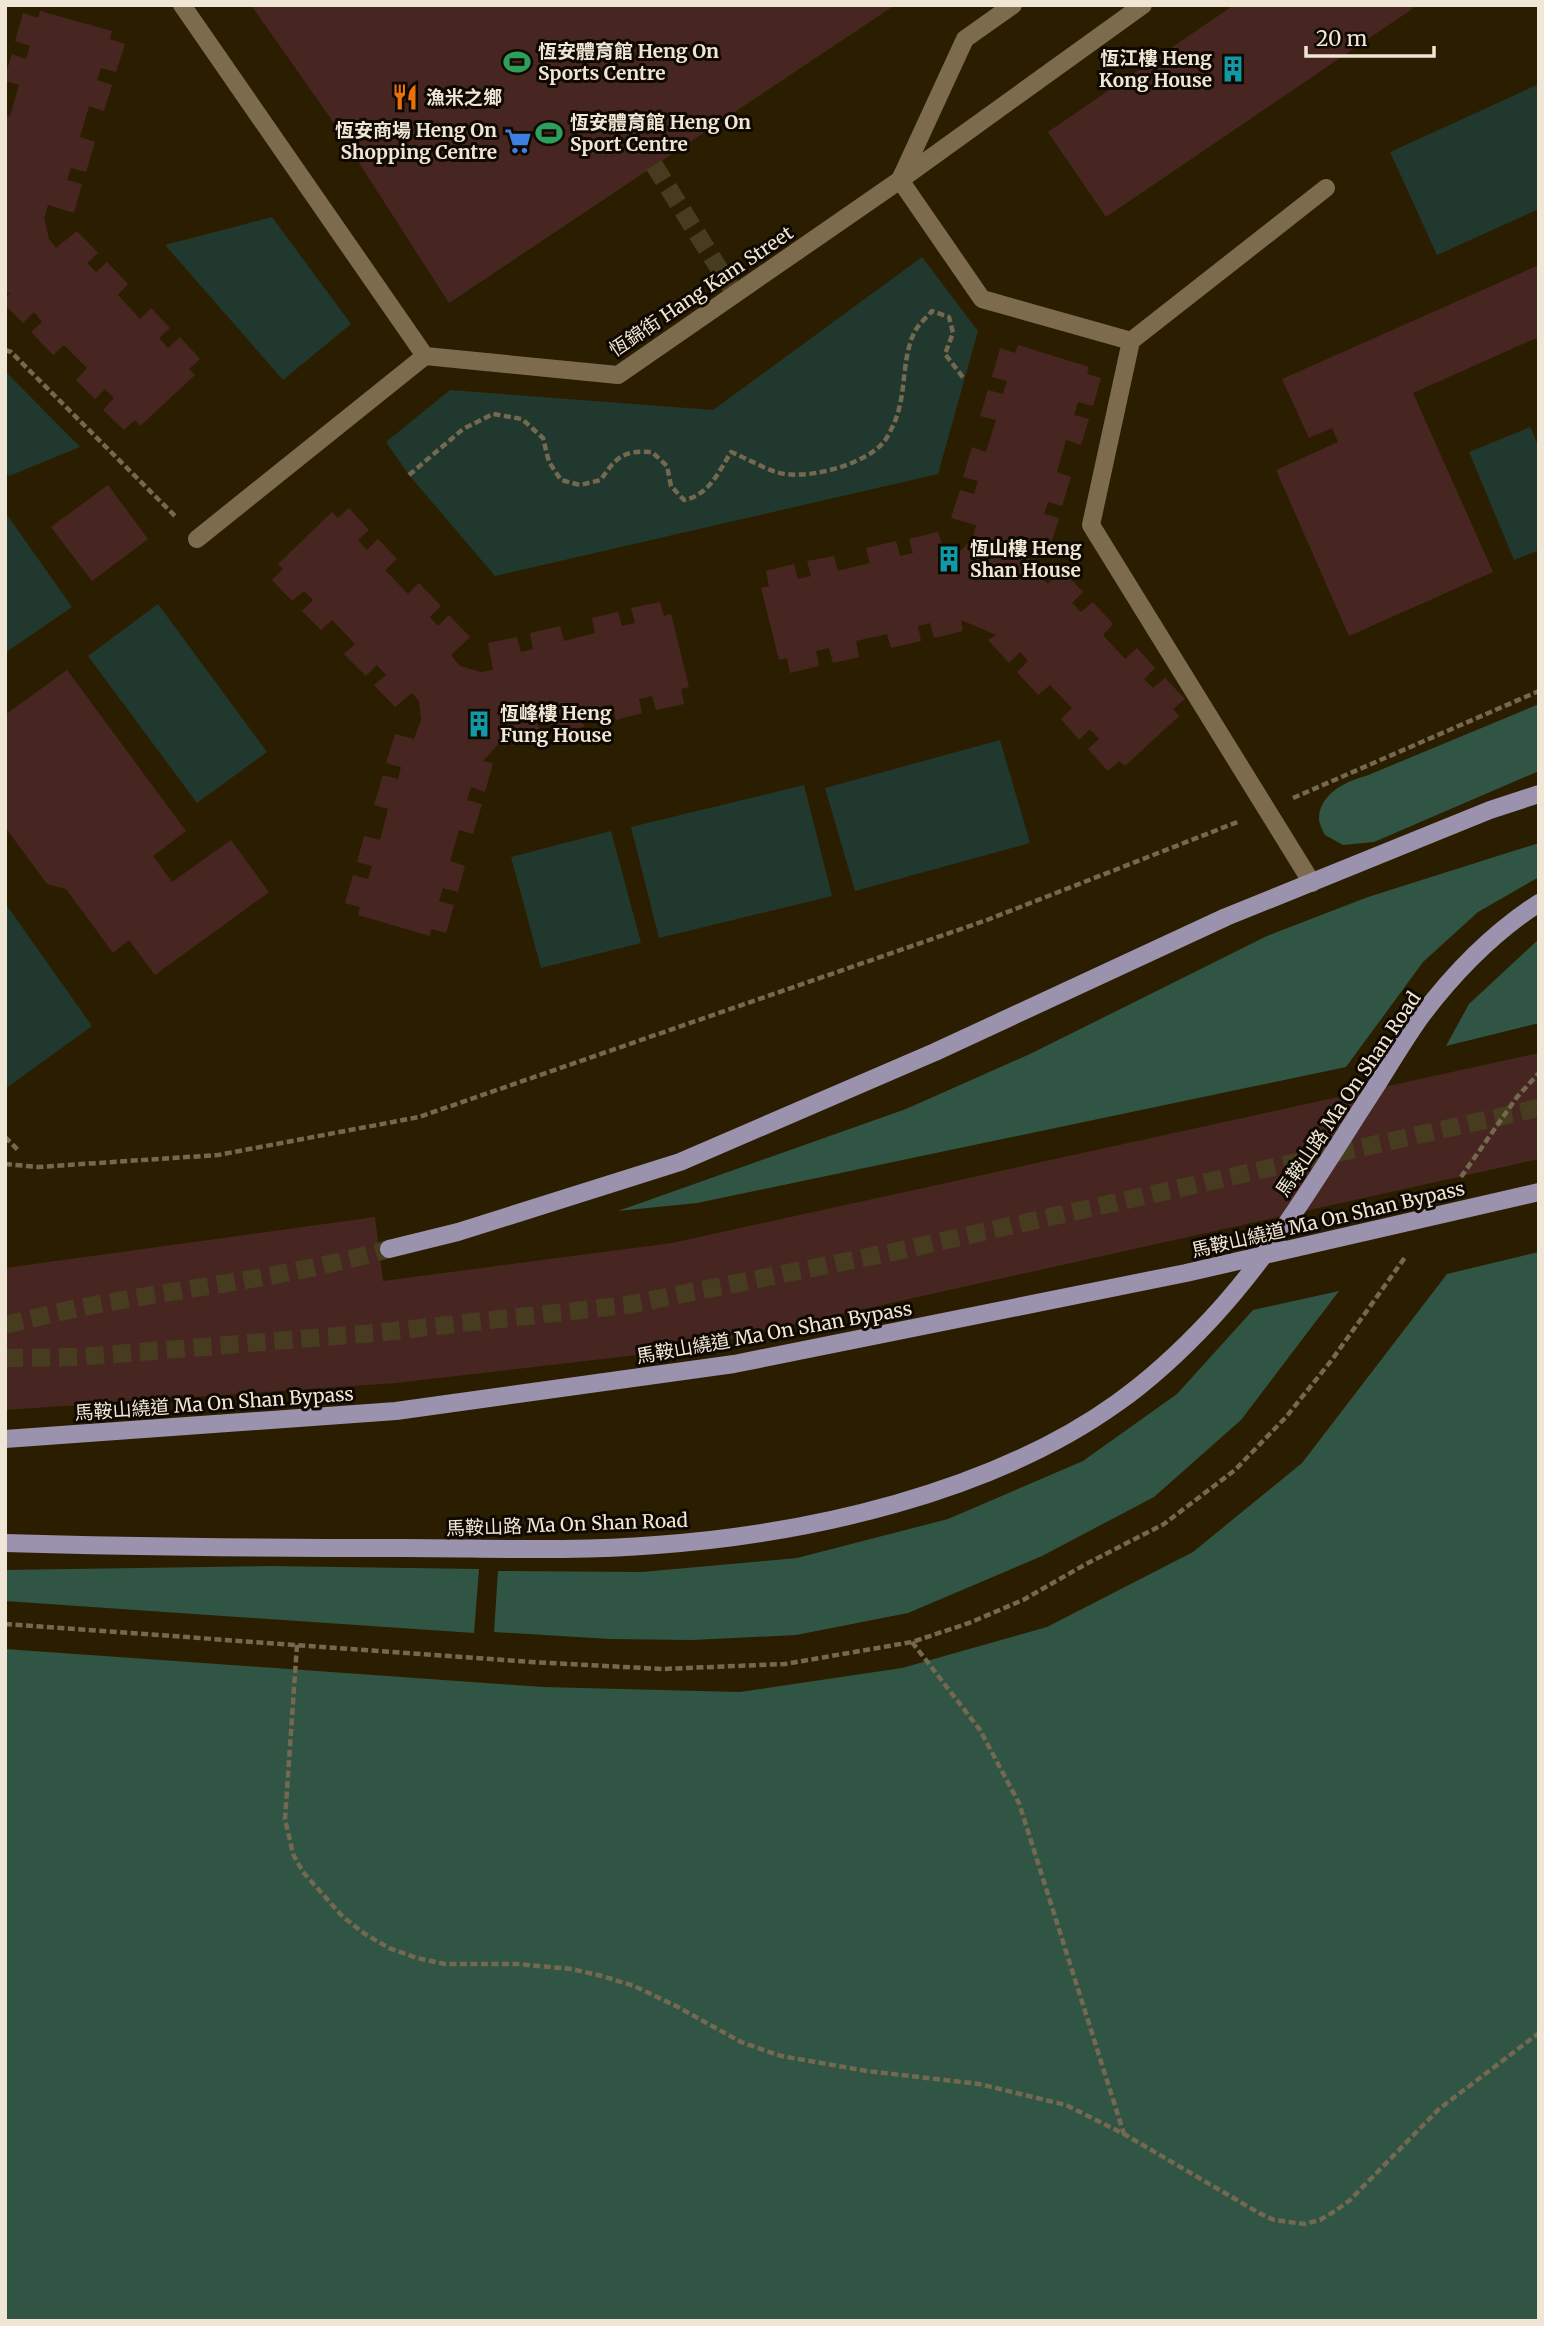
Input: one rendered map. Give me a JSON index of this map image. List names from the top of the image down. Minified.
{"streets":{"main road":["馬鞍山路 Ma On Shan Road","馬鞍山繞道 Ma On Shan Bypass"],"street":["恆錦街 Hang Kam Street"]},"places":{"sports":["恆安體育館 Heng On Sports Centre","恆安體育館 Heng On Sport Centre"],"building":["恆江樓 Heng Kong House","恆山樓 Heng Shan House","恆峰樓 Heng Fung House"],"restaurant":["漁米之鄉"],"supermarket":["恆安商場 Heng On Shopping Centre"]},"scale_bar":"20 m"}
